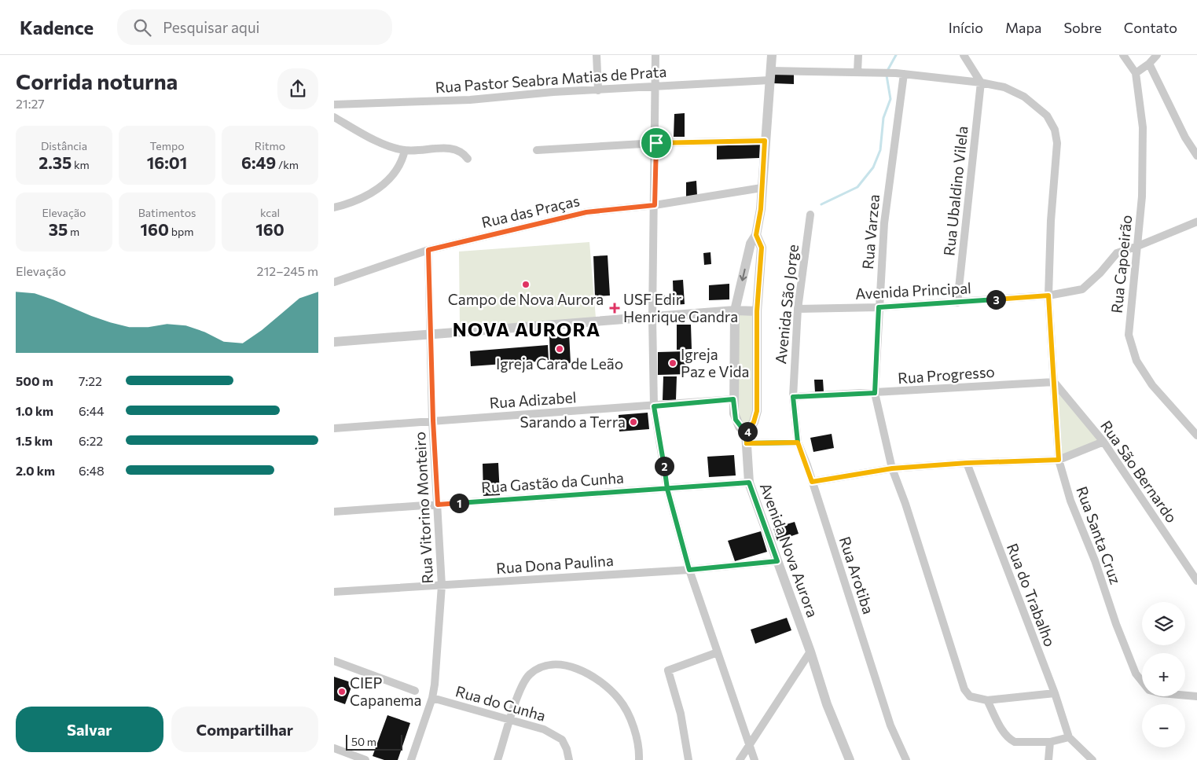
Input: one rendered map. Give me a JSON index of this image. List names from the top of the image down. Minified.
{"streets":{"street":["Rua Pastor Seabra Matias de Prata","Rua Ubaldino Vilela","Rua das Praças","Rua Varzea","Rua Capoeirão","Avenida Principal","Avenida São Jorge","Rua Progresso","Rua Adizabel","Rua São Bernardo","Rua Gastão da Cunha","Rua Vitorino Monteiro","Rua Santa Cruz","Avenida Nova Aurora","Rua Dona Paulina","Rua Arotiba","Rua do Trabalho","Rua do Cunha"]},"crossings":[["Rua Pastor Seabra Matias de Prata","Rua Ubaldino Vilela"],["Rua Pastor Seabra Matias de Prata","Rua Varzea"],["Rua Pastor Seabra Matias de Prata","Rua Santa Cruz"],["Rua Pastor Seabra Matias de Prata","Avenida Nova Aurora"],["Rua Ubaldino Vilela","Avenida Principal"],["Rua Ubaldino Vilela","Rua Santa Cruz"],["Rua das Praças","Rua Vitorino Monteiro"],["Rua das Praças","Avenida Nova Aurora"],["Rua Varzea","Avenida Principal"],["Rua Varzea","Rua Progresso"],["Rua Capoeirão","Avenida Principal"],["Avenida Principal","Avenida São Jorge"],["Avenida Principal","Rua Santa Cruz"],["Avenida São Jorge","Rua Progresso"],["Avenida São Jorge","Rua Arotiba"],["Rua Progresso","Rua São Bernardo"],["Rua Progresso","Rua Santa Cruz"],["Rua Progresso","Rua Arotiba"],["Rua Adizabel","Rua Vitorino Monteiro"],["Rua Adizabel","Avenida Nova Aurora"],["Rua São Bernardo","Rua Santa Cruz"],["Rua Gastão da Cunha","Rua Vitorino Monteiro"],["Rua Gastão da Cunha","Avenida Nova Aurora"],["Rua Vitorino Monteiro","Rua Dona Paulina"],["Rua Vitorino Monteiro","Rua do Cunha"],["Avenida Nova Aurora","Rua Dona Paulina"]],"districts":["NOVA AURORA"],"places":{"other":["Campo de Nova Aurora","Igreja Cara de Leão","Igreja Paz e Vida","Sarando a Terra","CIEP Capanema"],"health":["USF Edir Henrique Gandra"]},"scale_bar":"50 m","page":{"header":"Kadence","search":"Pesquisar aqui","nav":["Início","Mapa","Sobre","Contato"],"heading":["Corrida noturna","21:27"],"stats":[["Distância","2.35 km"],["Tempo","16:01"],["Ritmo","6:49 /km"],["Elevação","35 m"],["Batimentos","160 bpm"],["kcal","160"]],"chart":["Elevação","212–245 m"],"pins":["3","4","2","1"],"list":[{"name":"500 m","note":"7:22"},{"name":"1.0 km","note":"6:44"},{"name":"1.5 km","note":"6:22"},{"name":"2.0 km","note":"6:48"}],"map_buttons":["+","−"],"buttons":["Salvar","Compartilhar"],"scale":"50 m"}}
